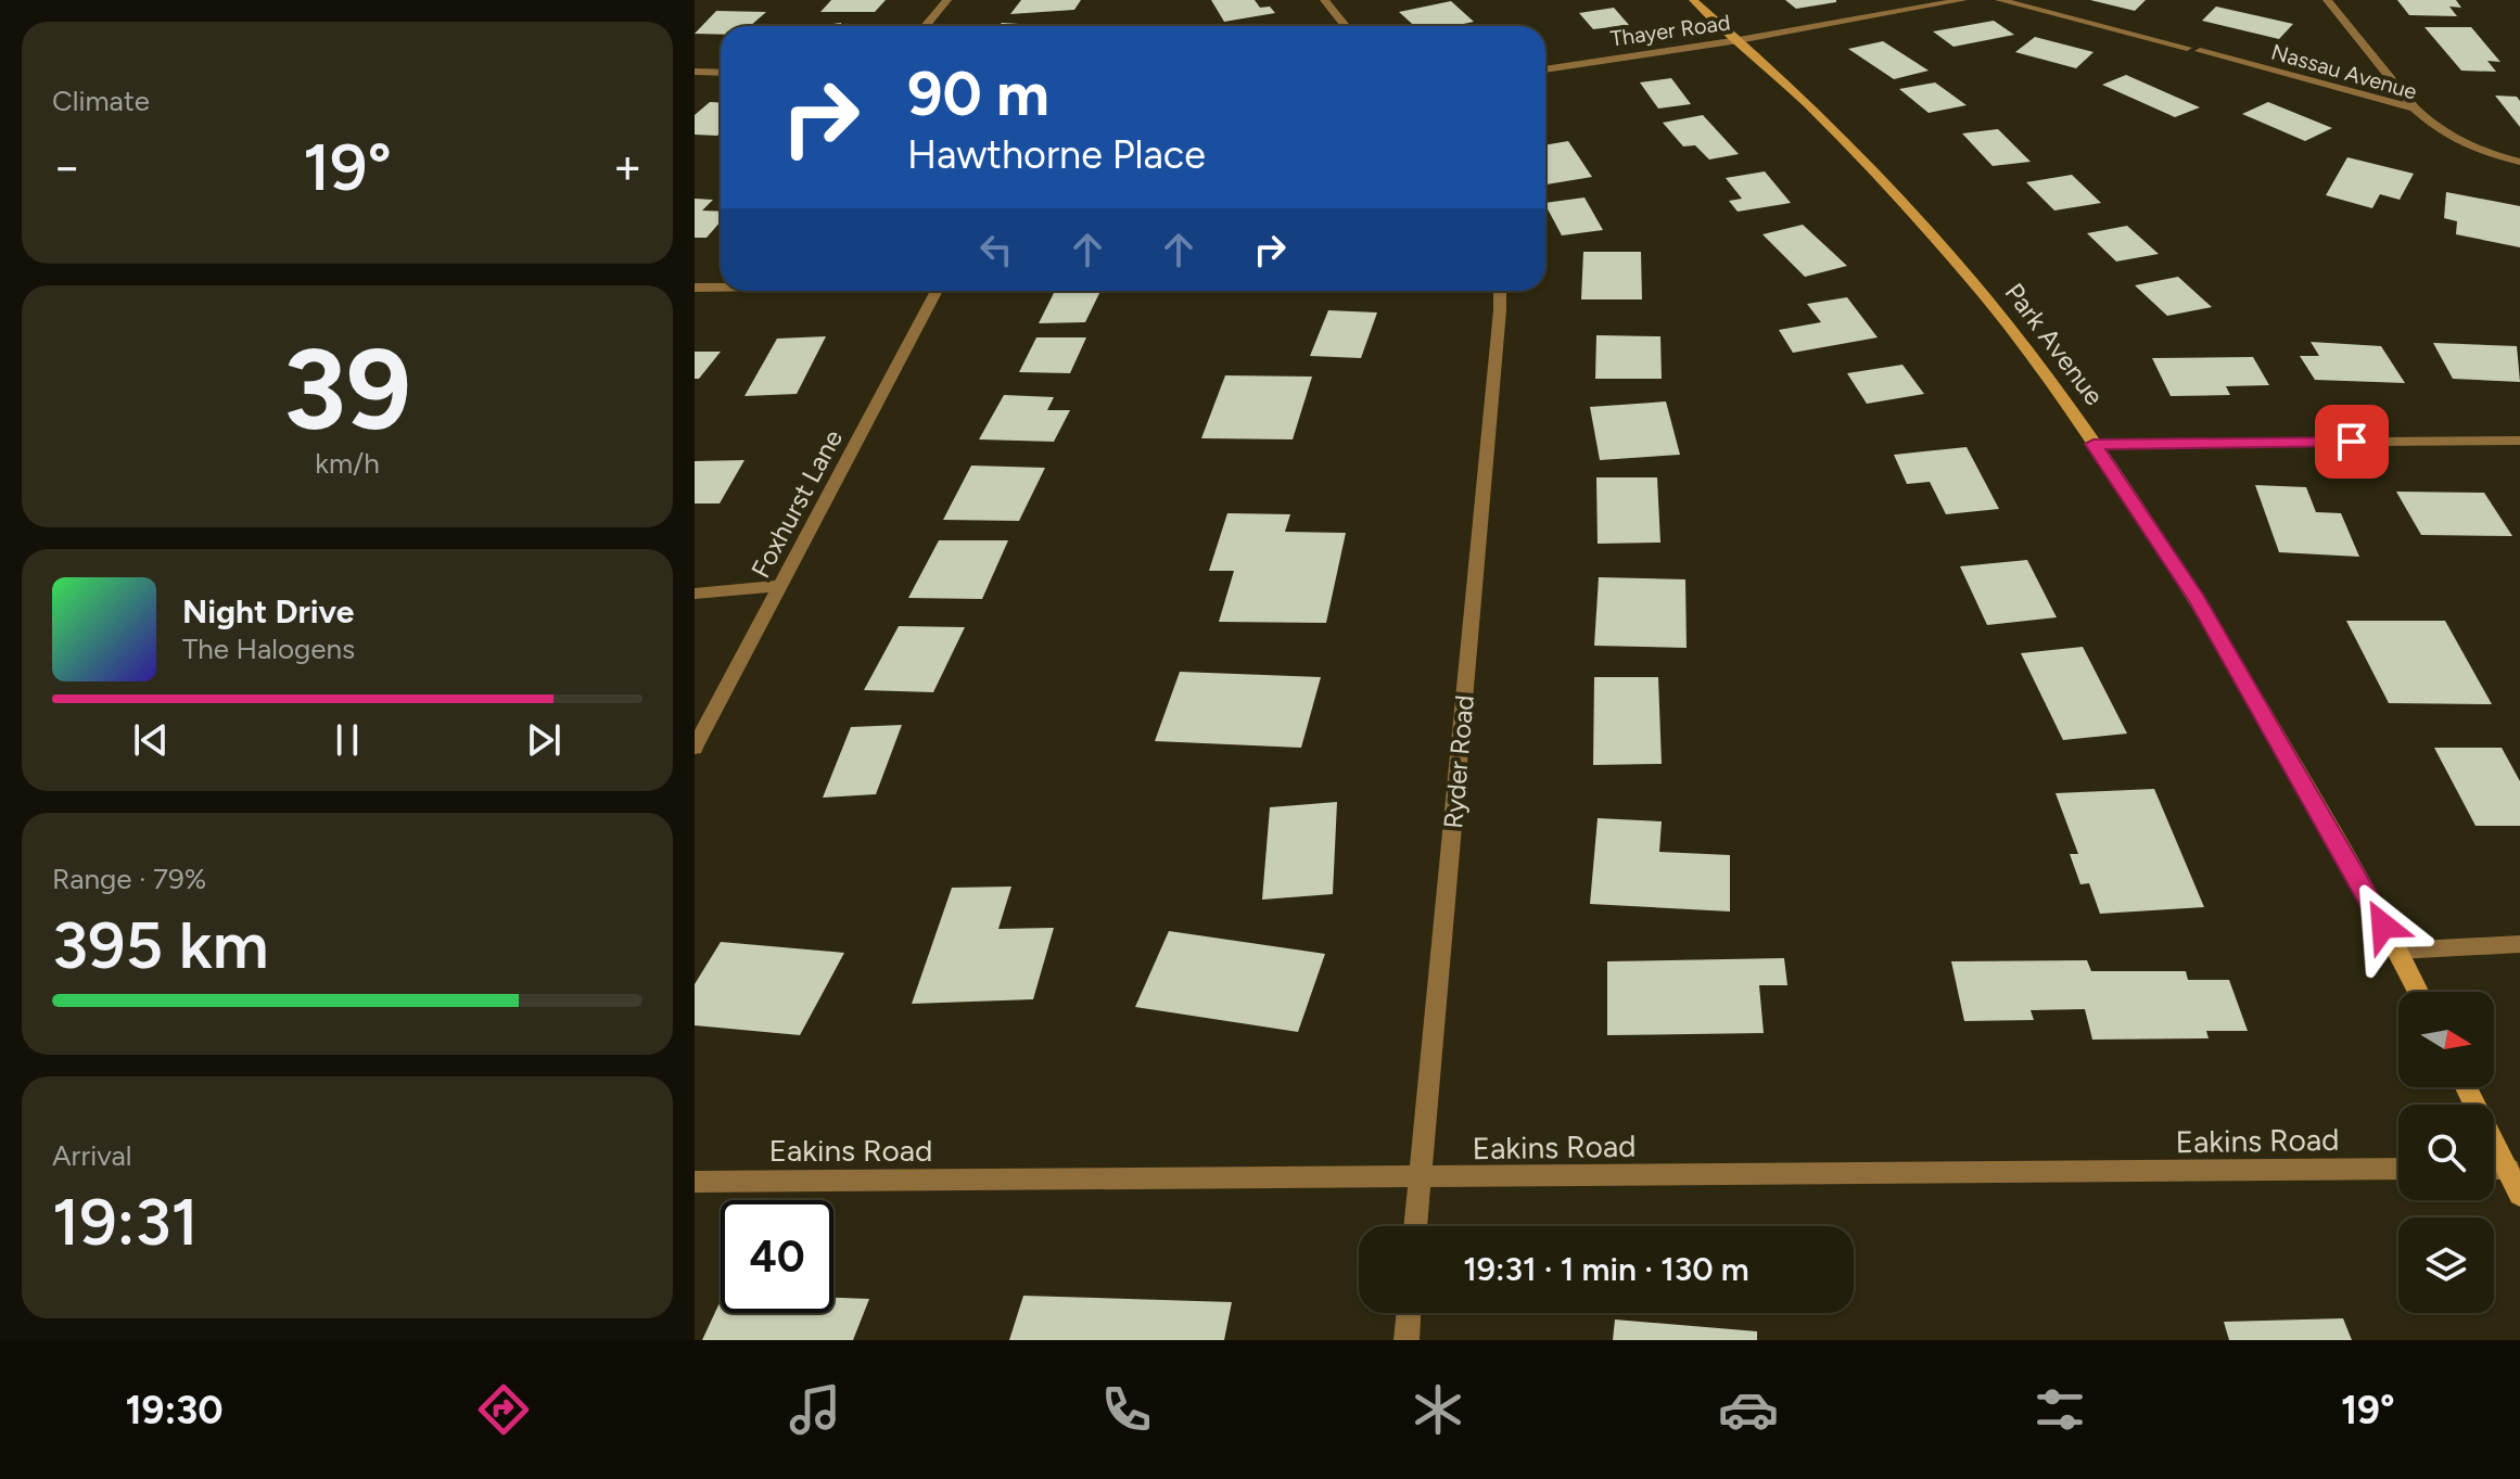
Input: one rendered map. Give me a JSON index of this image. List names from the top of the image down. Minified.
{"streets":{"street":["Thayer Road","Nassau Avenue","Park Avenue","Foxhurst Lane","Ryder Road","Eakins Road"]},"crossings":[["Thayer Road","Park Avenue"],["Ryder Road","Eakins Road"]],"north":"right","page":{"tile":["Climate",["39","km/h"],["Range · 79%","395 km"],["Arrival","19:31"]],"turn":["90 m","Hawthorne Place"],"heat":["−","19°","+"],"song":["Night Drive","The Halogens"],"limit":"40","trip":"19:31 · 1 min · 130 m","tabs":["19:30","19°"]}}
